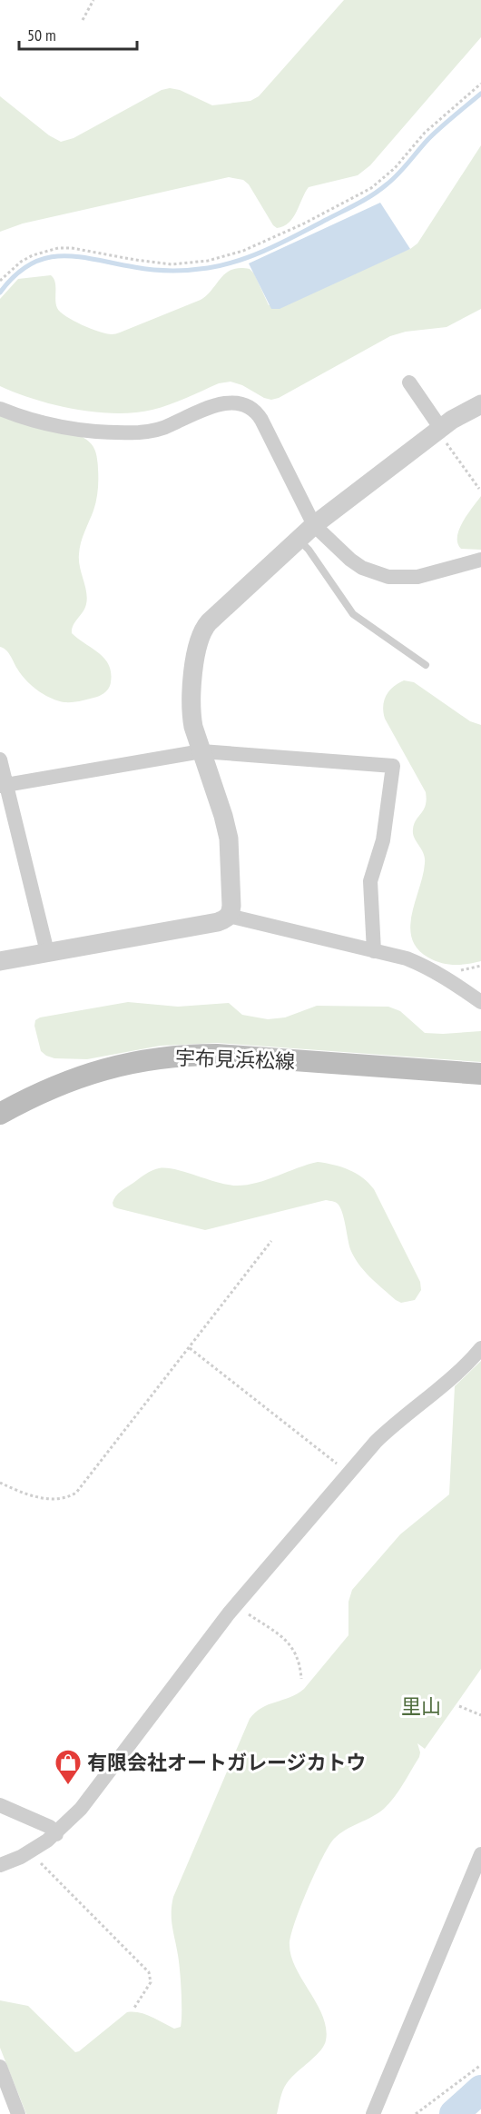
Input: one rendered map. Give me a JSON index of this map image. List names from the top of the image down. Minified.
{"streets":{"main road":["宇布見浜松線"]},"parks":["里山"],"places":{"shop":["有限会社オートガレージカトウ"]},"scale_bar":"50 m"}
